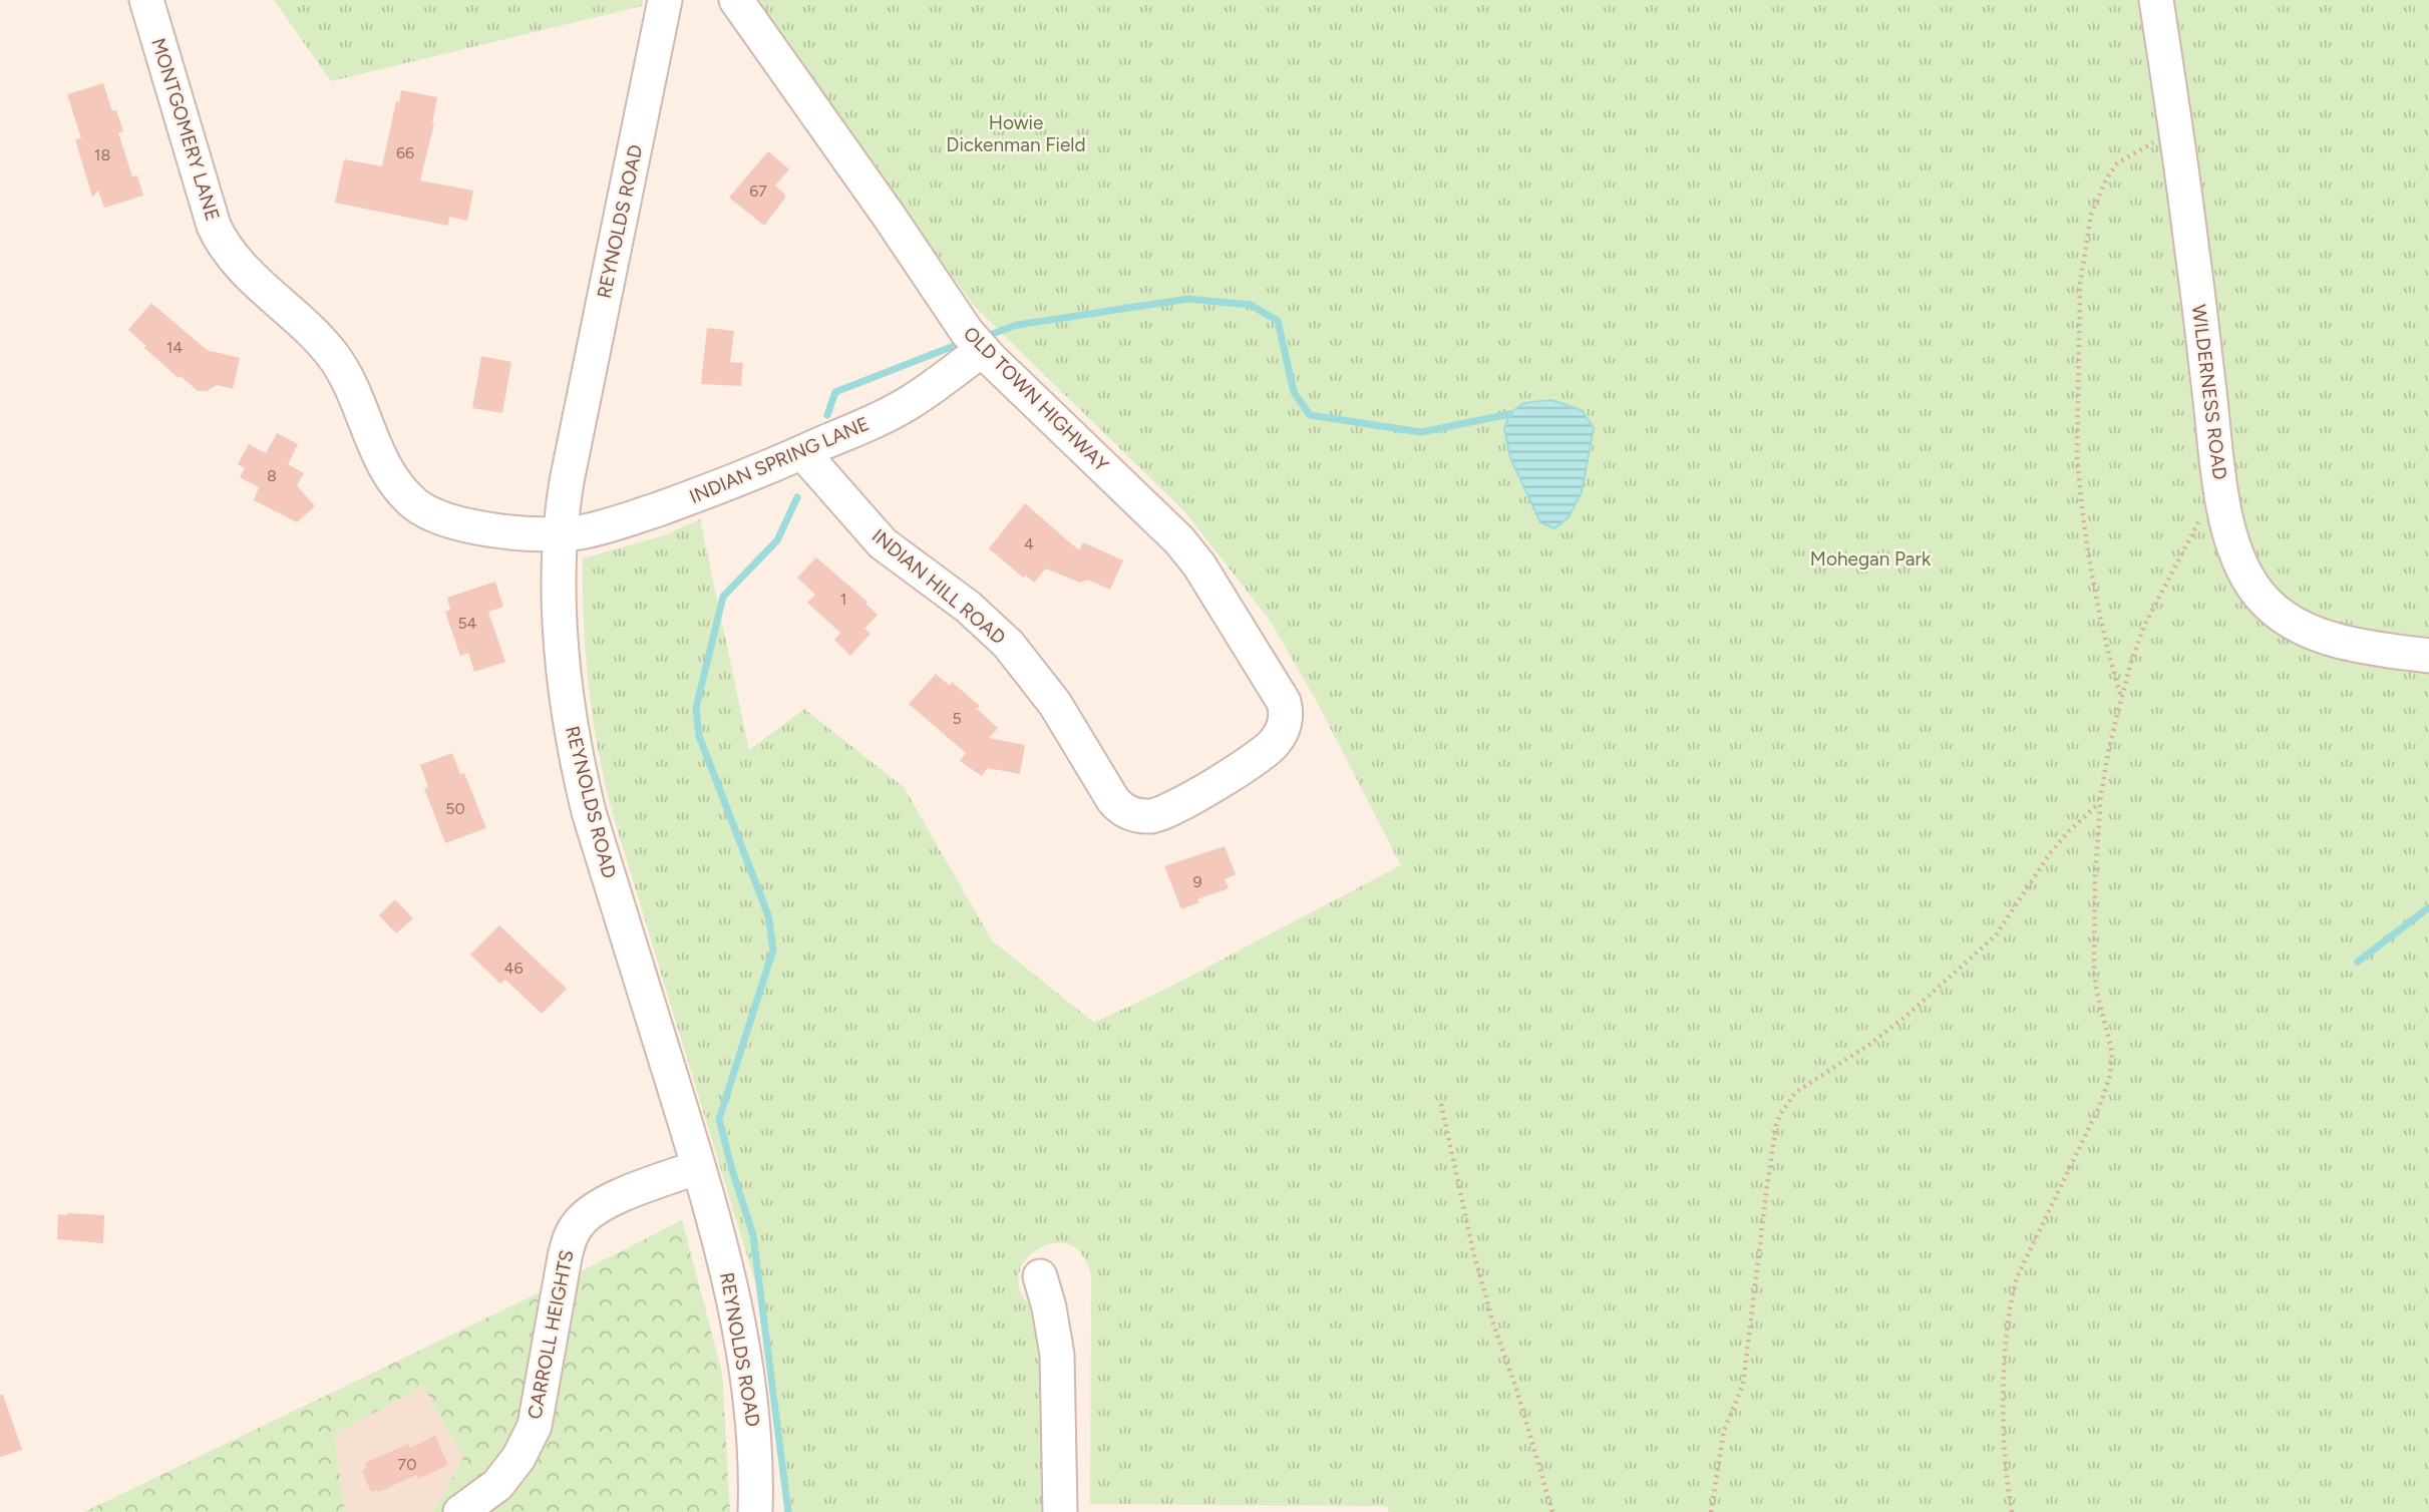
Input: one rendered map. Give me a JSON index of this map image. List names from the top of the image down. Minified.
{"streets":{"street":["MONTGOMERY LANE","REYNOLDS ROAD","WILDERNESS ROAD","OLD TOWN HIGHWAY","INDIAN SPRING LANE","INDIAN HILL ROAD","CARROLL HEIGHTS"]},"crossings":[["MONTGOMERY LANE","REYNOLDS ROAD"],["MONTGOMERY LANE","INDIAN SPRING LANE"],["REYNOLDS ROAD","INDIAN SPRING LANE"],["REYNOLDS ROAD","CARROLL HEIGHTS"],["OLD TOWN HIGHWAY","INDIAN SPRING LANE"],["OLD TOWN HIGHWAY","INDIAN HILL ROAD"],["INDIAN SPRING LANE","INDIAN HILL ROAD"]],"parks":["Howie Dickenman Field","Mohegan Park"],"house_numbers":["66","18","67","14","8","4","1","54","5","50","9","46","70"]}
